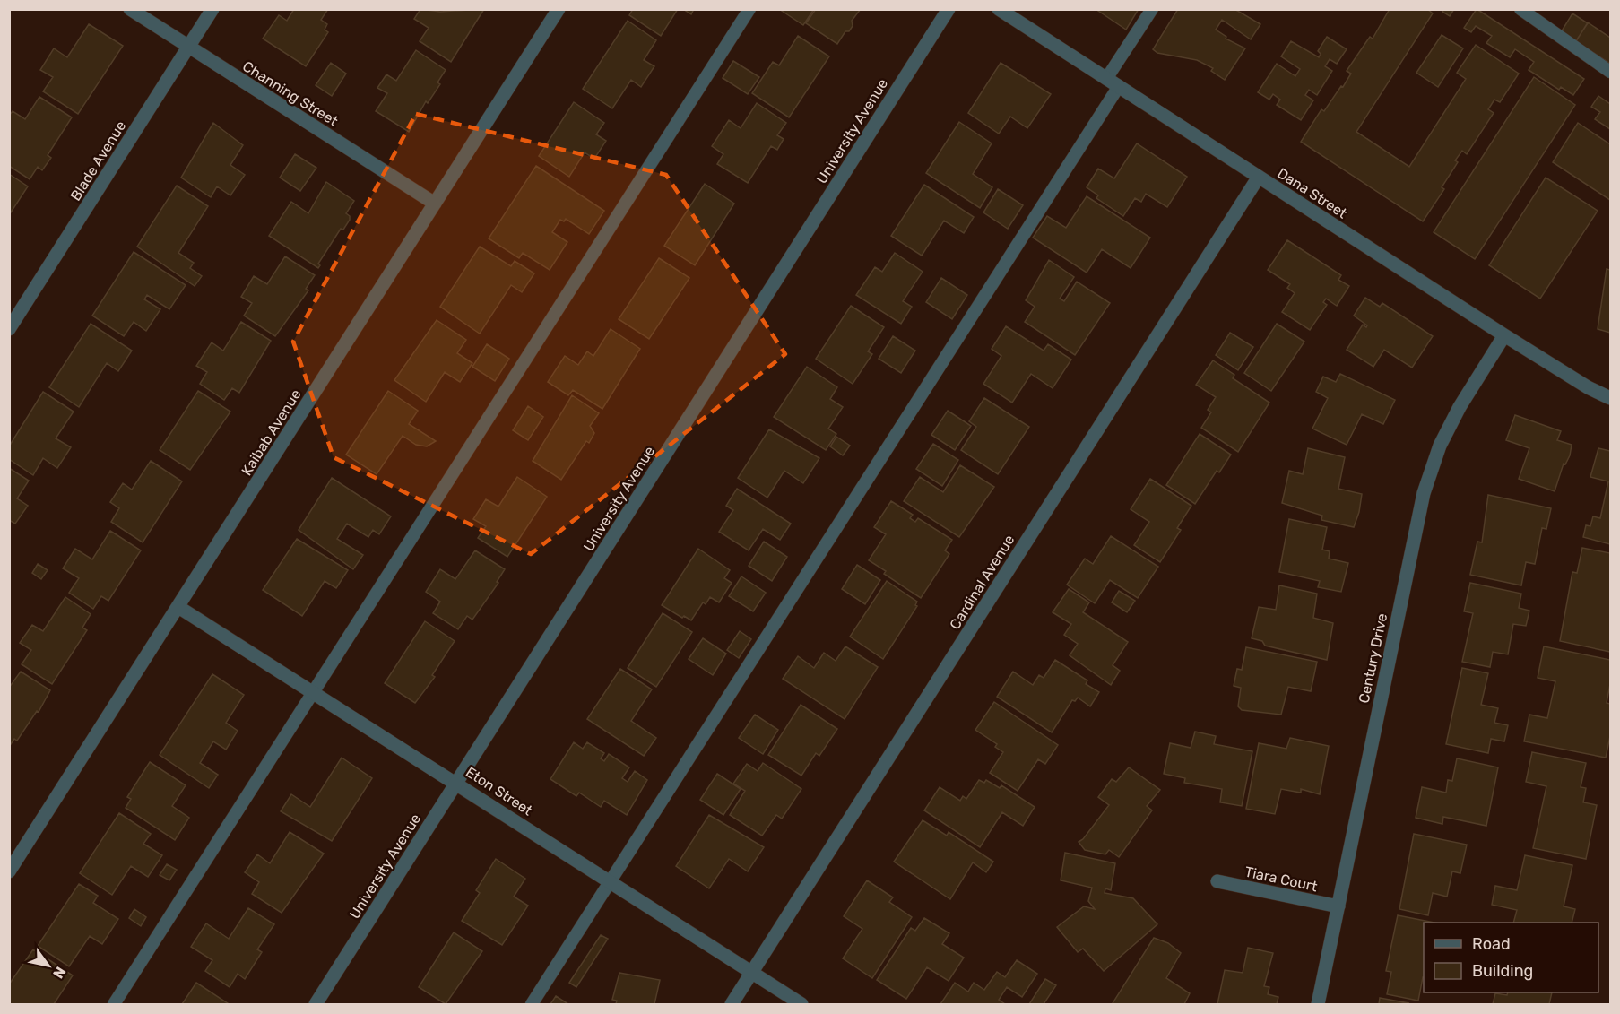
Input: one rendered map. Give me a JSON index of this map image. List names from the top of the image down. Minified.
{"streets":{"street":["Channing Street","University Avenue","Blade Avenue","Dana Street","Kaibab Avenue","Cardinal Avenue","Century Drive","Eton Street","Tiara Court"]},"crossings":[["Channing Street","Blade Avenue"],["Channing Street","Kaibab Avenue"],["University Avenue","Eton Street"],["Dana Street","Cardinal Avenue"],["Dana Street","Century Drive"],["Kaibab Avenue","Eton Street"],["Cardinal Avenue","Eton Street"],["Century Drive","Tiara Court"]],"legend":["Road","Building"],"north":"bottom right"}
